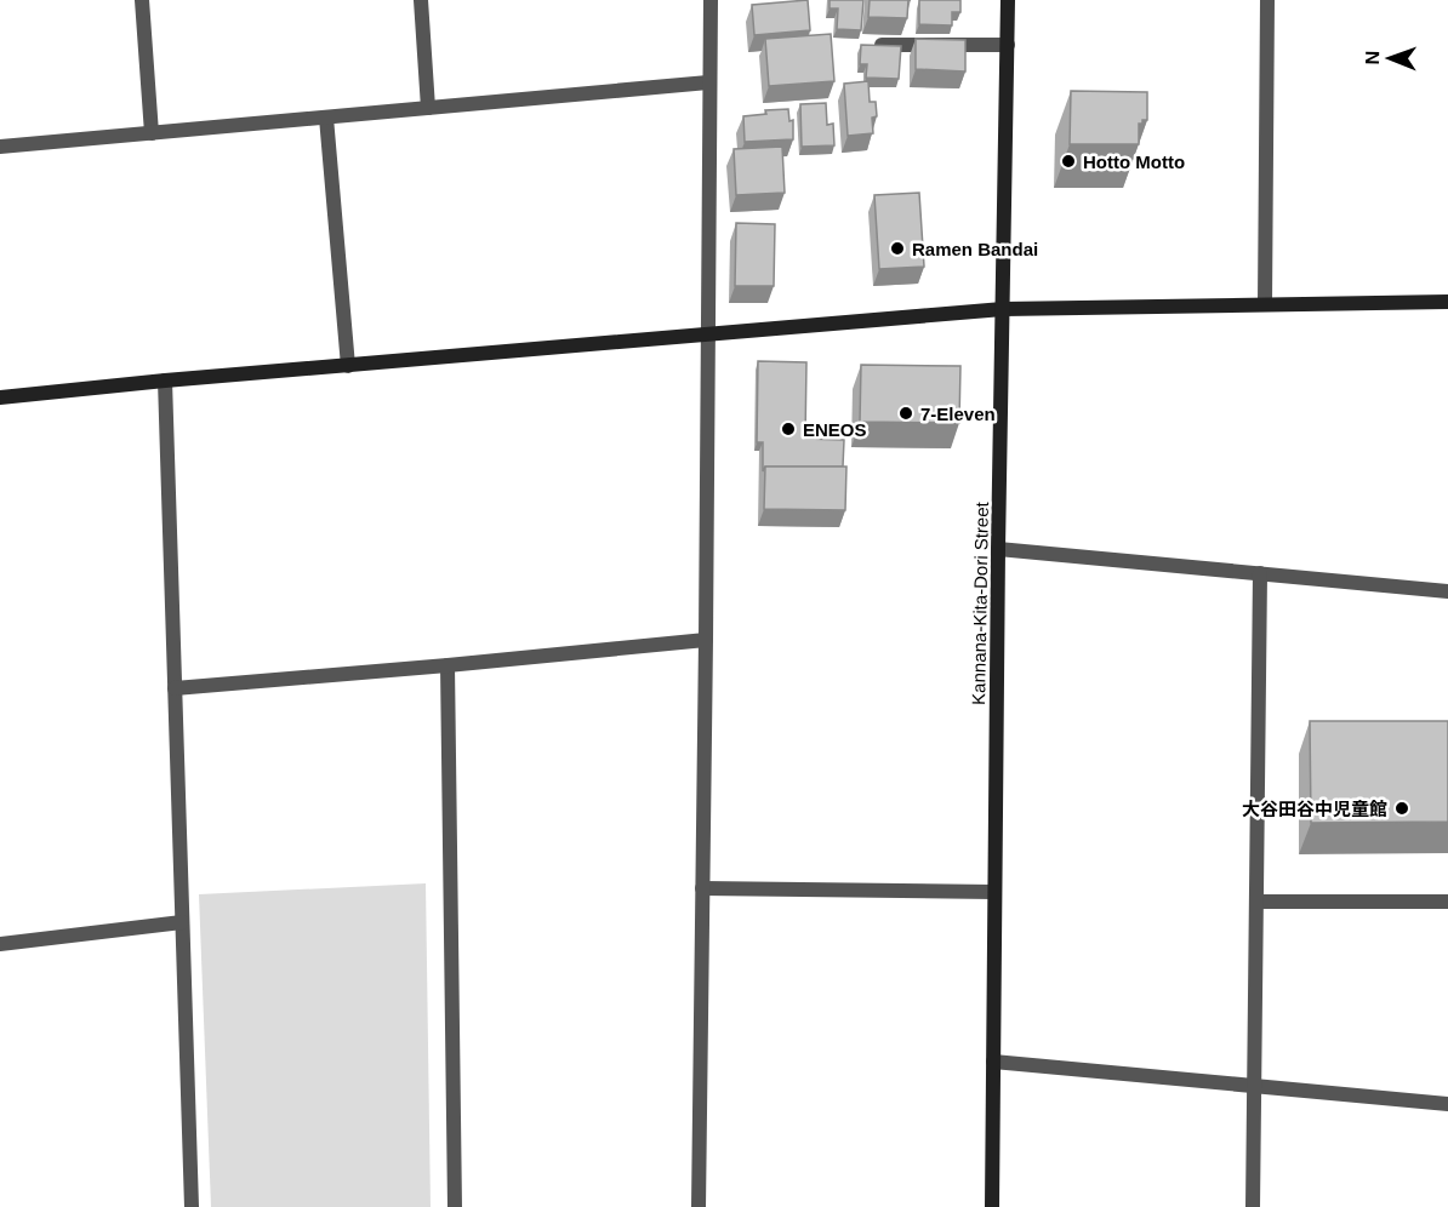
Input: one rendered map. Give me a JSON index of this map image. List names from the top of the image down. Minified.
{"streets":{"street":["Kannana-Kita-Dori Street"]},"places":["Hotto Motto","Ramen Bandai","7-Eleven","ENEOS","大谷田谷中児童館"],"north":"left"}
